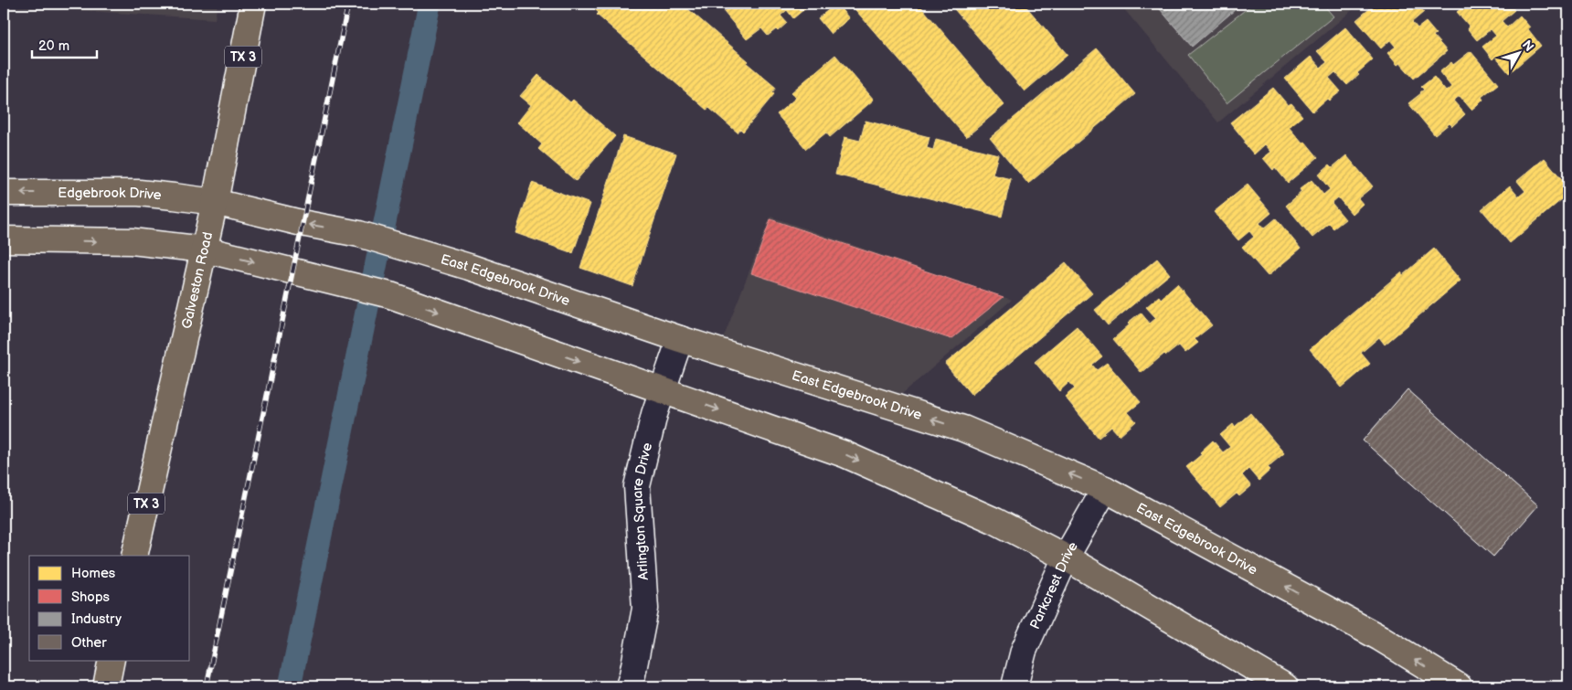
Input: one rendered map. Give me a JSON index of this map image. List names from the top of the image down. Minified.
{"streets":{"main road":["TX 3","Edgebrook Drive","East Edgebrook Drive","Galveston Road"],"street":["Arlington Square Drive","Parkcrest Drive"]},"crossings":[["Edgebrook Drive","East Edgebrook Drive"],["Edgebrook Drive","Galveston Road"],["East Edgebrook Drive","Galveston Road"],["East Edgebrook Drive","Arlington Square Drive"],["East Edgebrook Drive","Parkcrest Drive"]],"legend":["Homes","Shops","Industry","Other"],"scale_bar":"20 m","north":"top right"}
